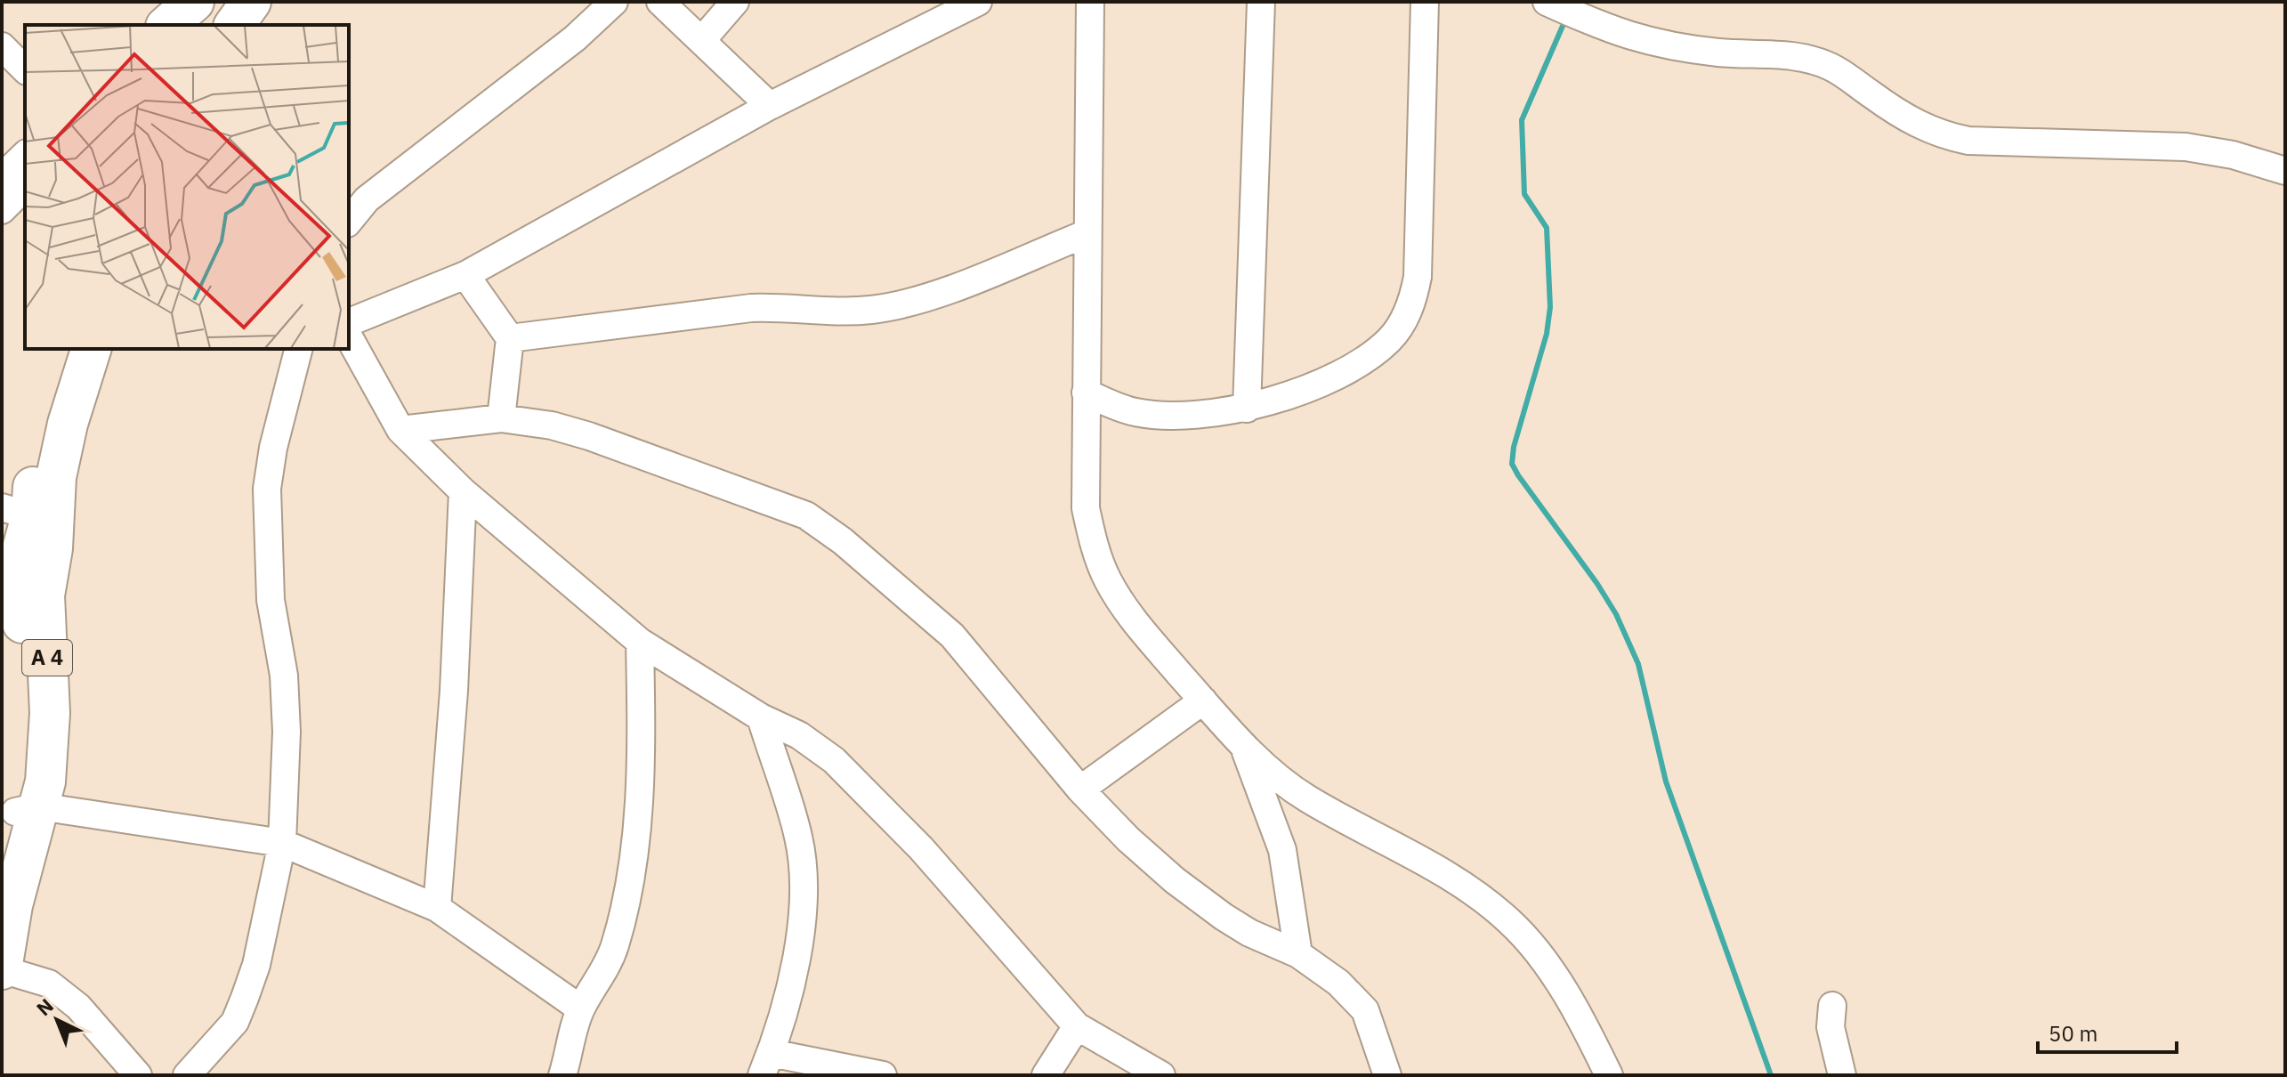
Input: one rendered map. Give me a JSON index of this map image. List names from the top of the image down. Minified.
{"streets":{"highway":["A 4"]},"scale_bar":"50 m","north":"top left"}
